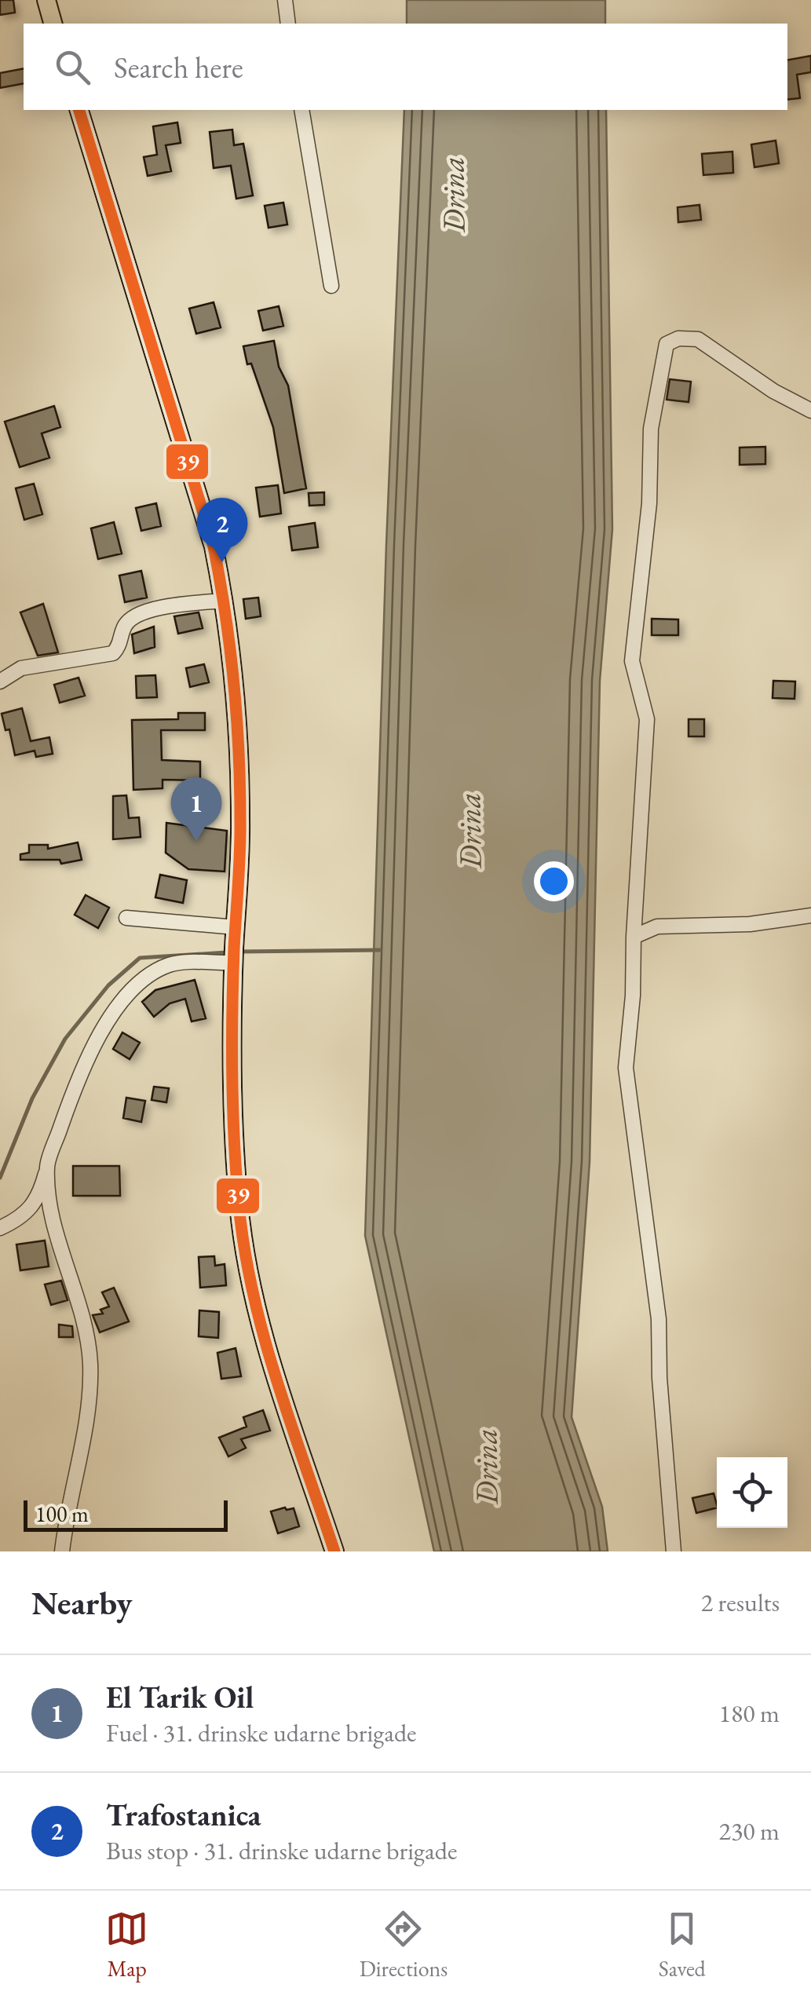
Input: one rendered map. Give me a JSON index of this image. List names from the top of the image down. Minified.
{"water":["Drina"],"lines":["transit line 39"],"scale_bar":"100 m","page":{"search":"Search here","pins":["2","1"],"scale":"100 m","heading":["Nearby","2 results"],"list":[{"mark":"1","name":"El Tarik Oil","note":"Fuel · 31. drinske udarne brigade","value":"180 m"},{"mark":"2","name":"Trafostanica","note":"Bus stop · 31. drinske udarne brigade","value":"230 m"}],"nav":["Map","Directions","Saved"]}}
